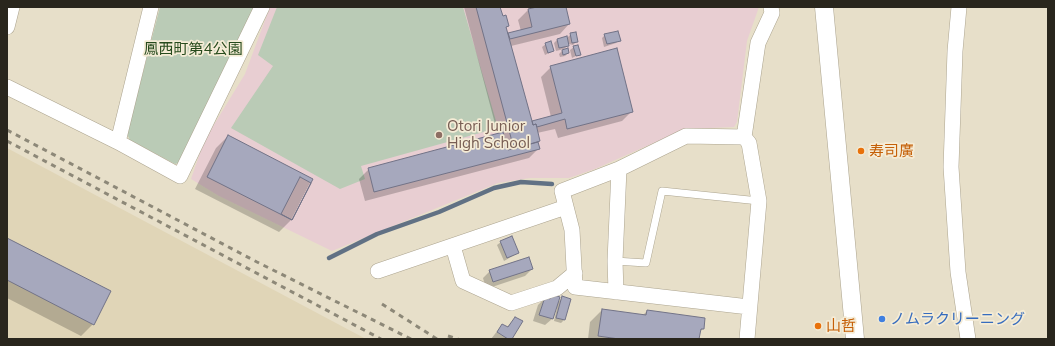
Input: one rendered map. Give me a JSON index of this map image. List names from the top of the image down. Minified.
{"parks":["鳳西町第4公園"],"places":["Otori Junior High School","寿司廣","ノムラクリーニング","山哲"]}
